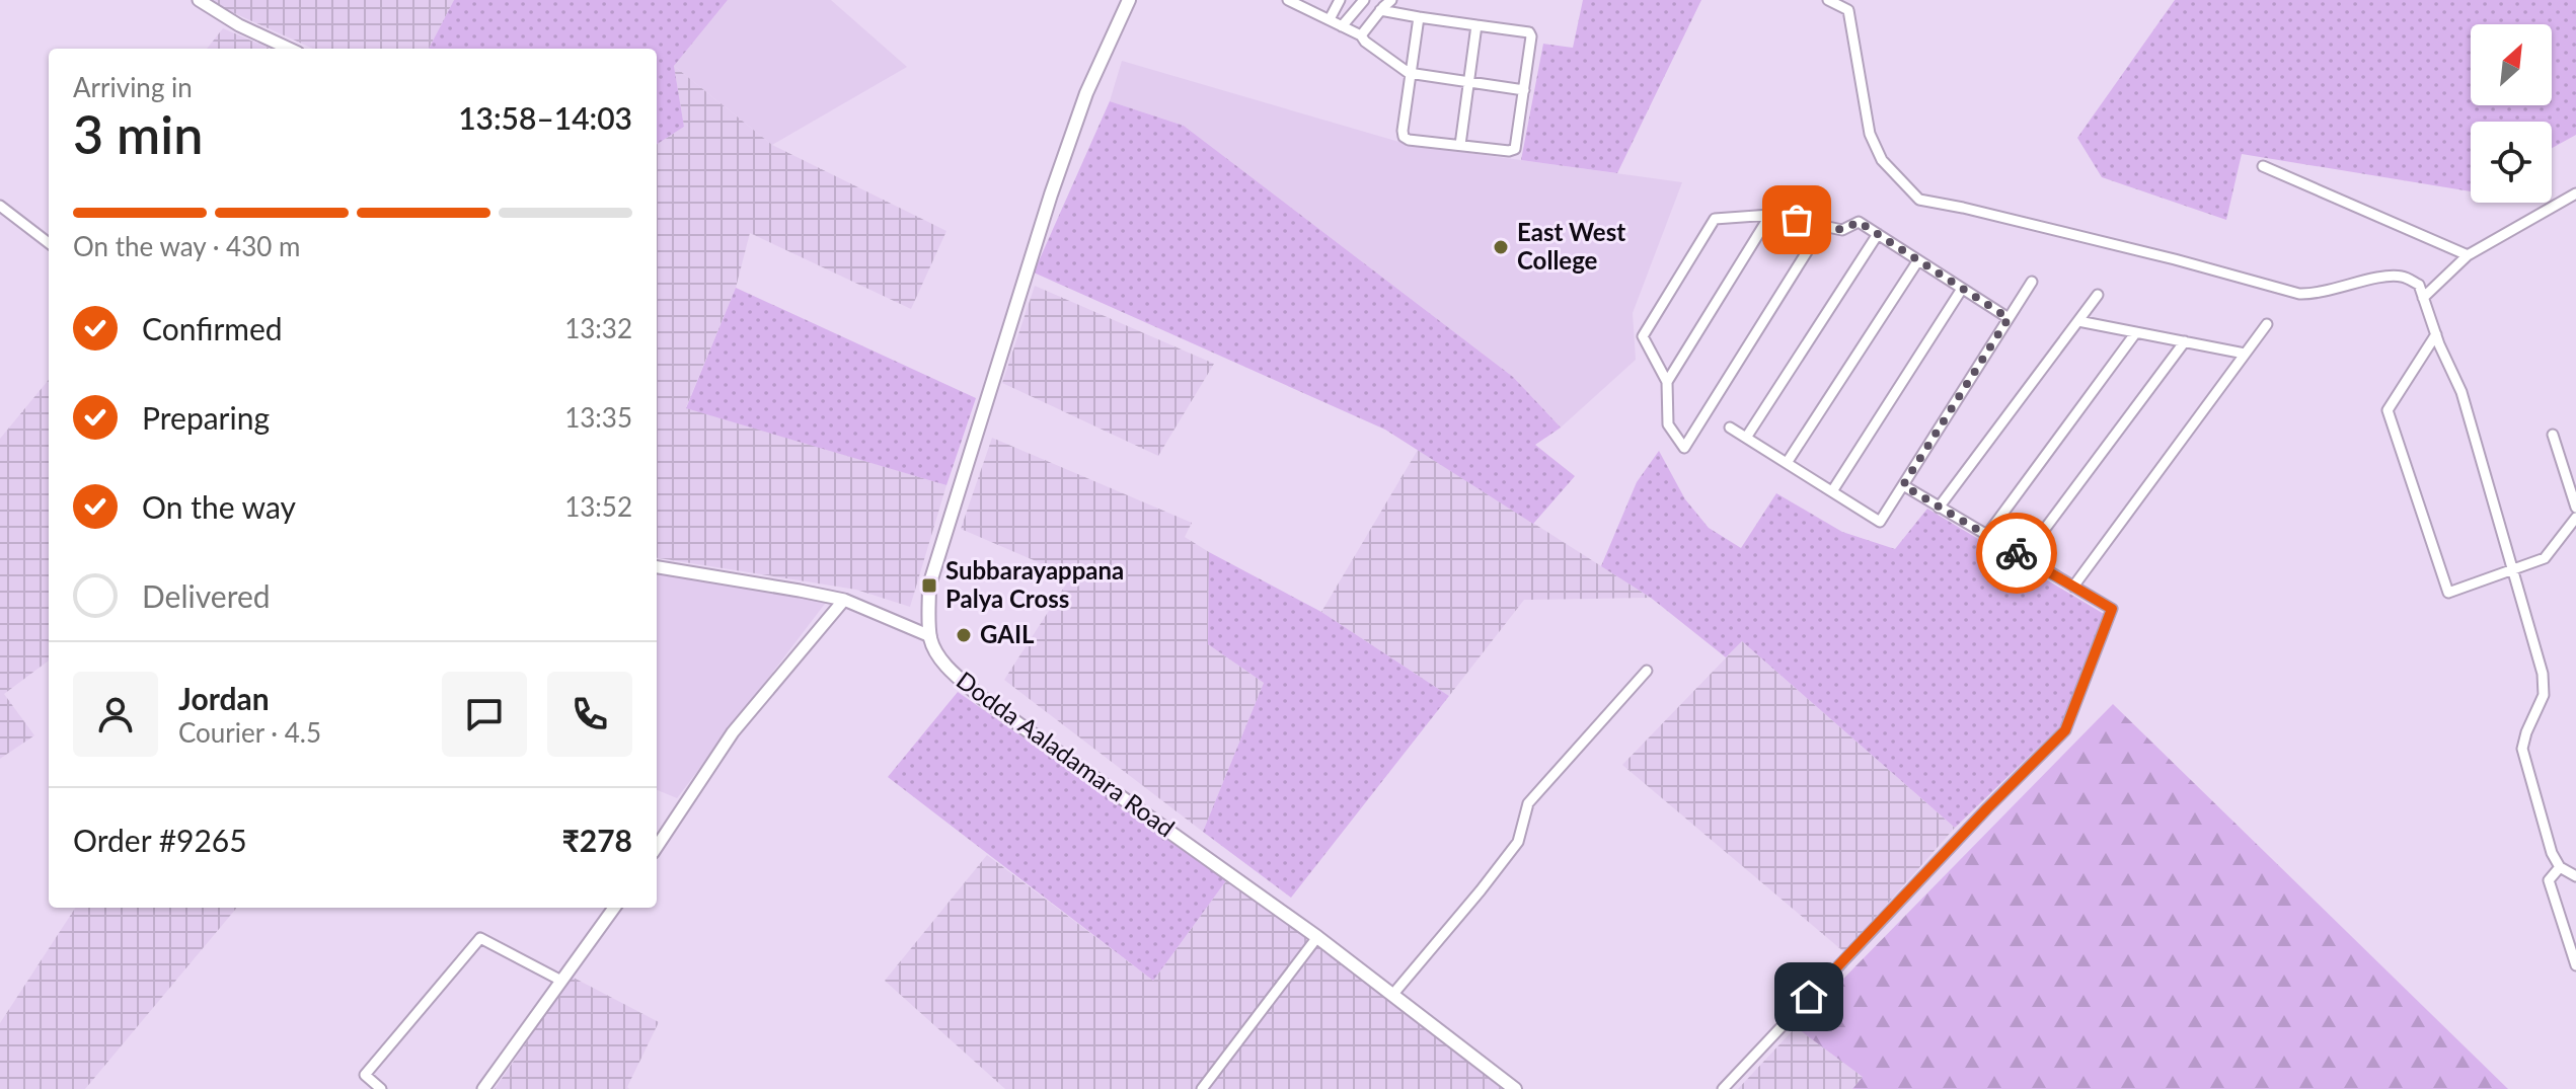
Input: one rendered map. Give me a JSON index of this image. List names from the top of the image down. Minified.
{"streets":{"main road":["Dodda Aaladamara Road"]},"places":{"other":["East West College","GAIL"],"transit":["Subbarayappana Palya Cross"]},"north":"top right","page":{"heading":["3 min","Arriving in","13:58–14:03"],"panel":["Jordan","Courier · 4.5","Order #9265","₹278"],"bar":"On the way · 430 m","list":[["Confirmed","13:32"],["Preparing","13:35"],["On the way","13:52"],"Delivered"]}}
